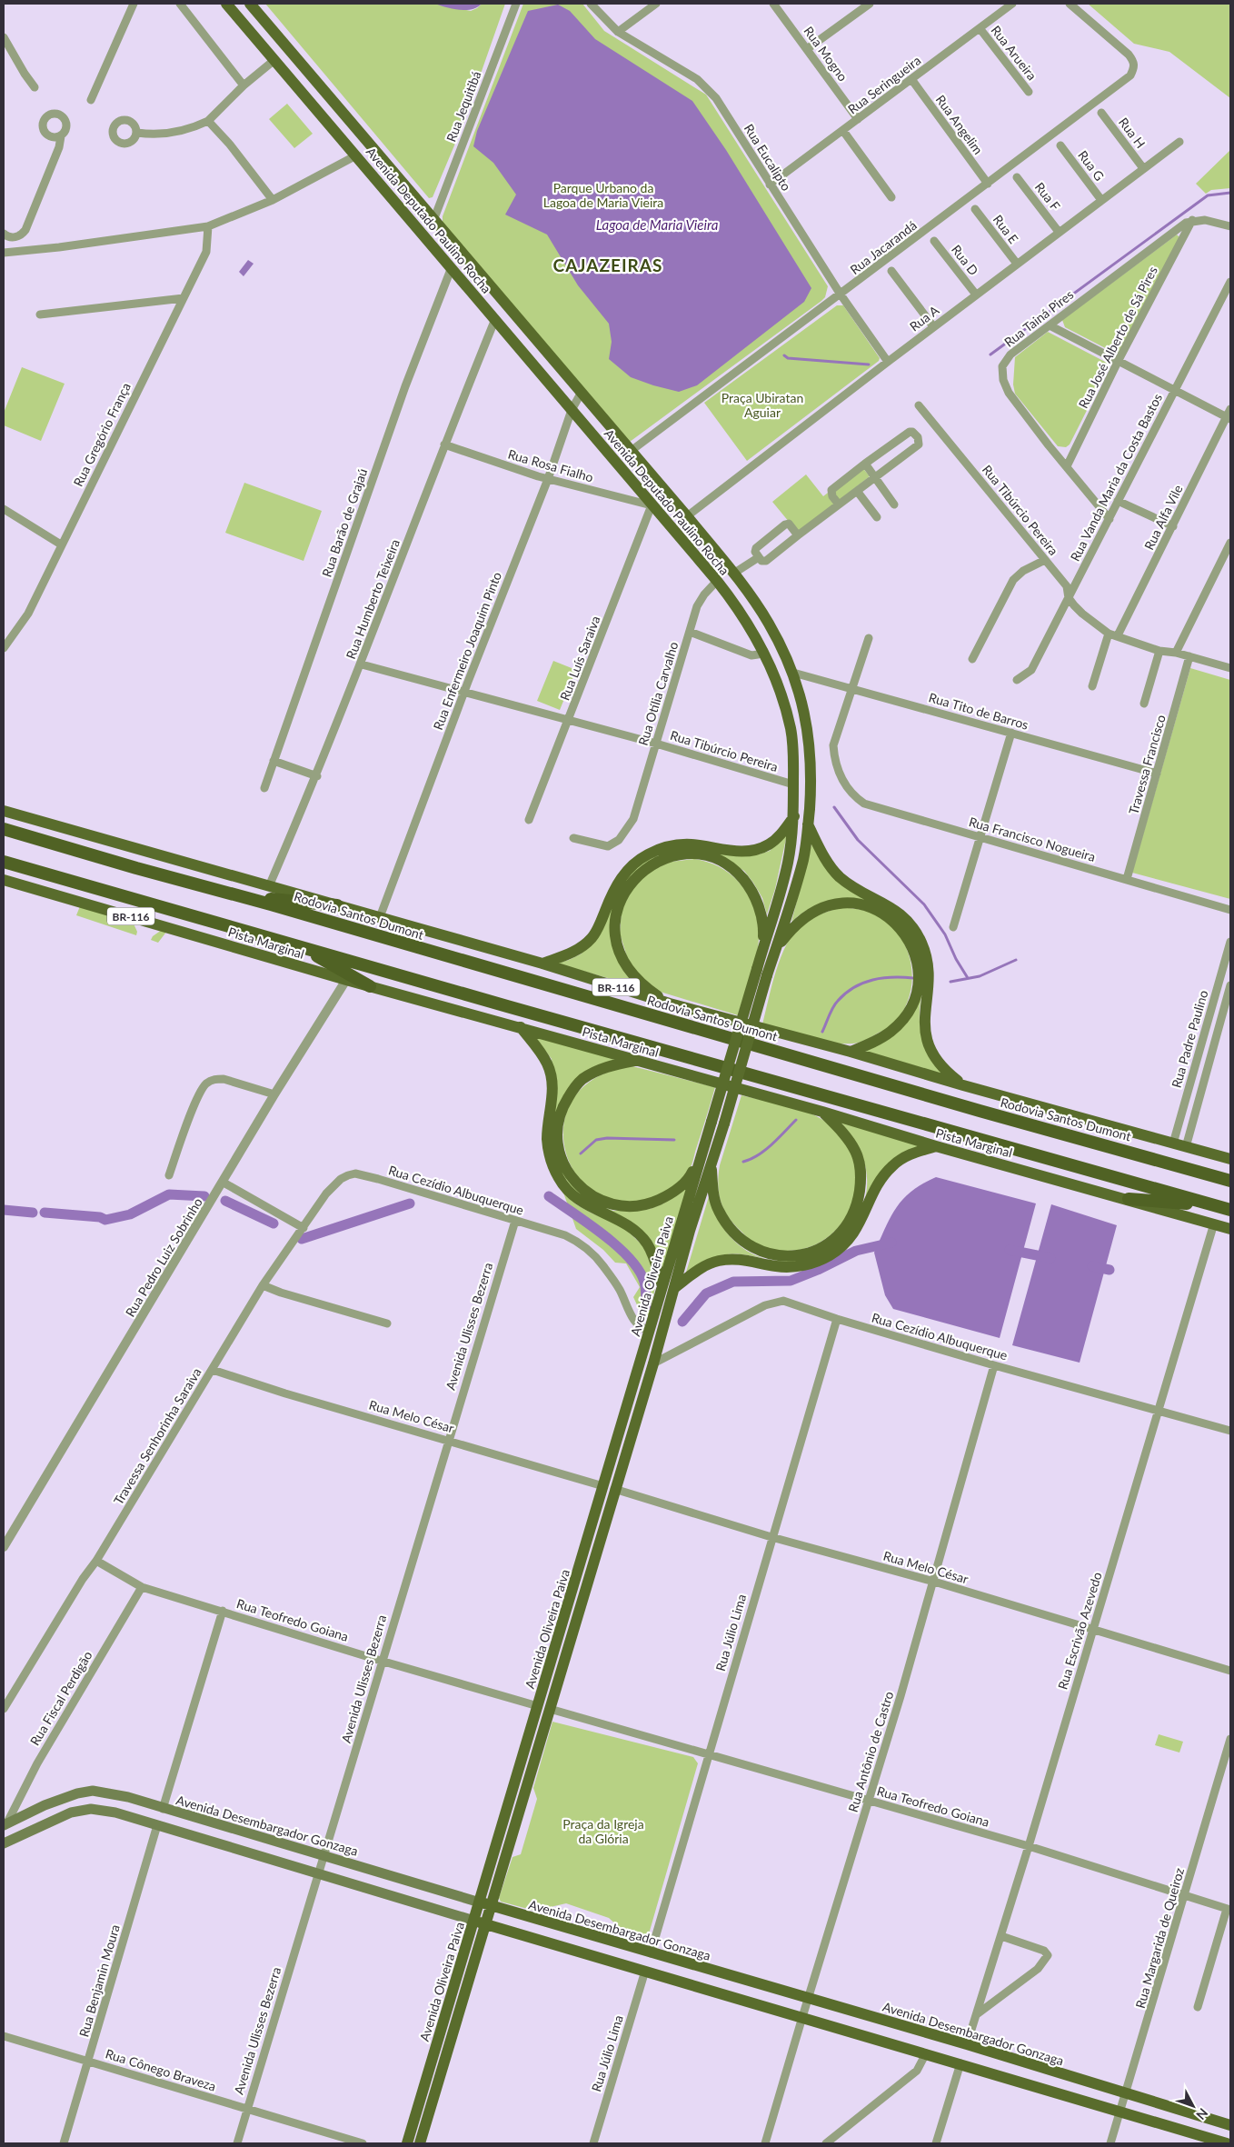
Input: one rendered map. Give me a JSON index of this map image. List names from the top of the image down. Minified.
{"streets":{"highway":["Rodovia Santos Dumont","BR-116"],"main road":["Avenida Deputado Paulino Rocha","Pista Marginal","Avenida Oliveira Paiva","Avenida Desembargador Gonzaga"],"street":["Rua Arueira","Rua Mogno","Rua Seringueira","Rua Jequitibá","Rua Angelim","Rua H","Rua Eucalipto","Rua G","Rua F","Rua E","Rua Jacarandá","Rua D","Rua A","Rua Tainá Pires","Rua José Alberto de Sá Pires","Rua Gregório França","Rua Rosa Fialho","Rua Vanda Maria da Costa Bastos","Rua Tibúrcio Pereira","Rua Alfa Vile","Rua Barão de Grajaú","Rua Humberto Teixeira","Rua Enfermeiro Joaquim Pinto","Rua Luís Saraiva","Rua Otília Carvalho","Rua Tito de Barros","Travessa Francisco","Rua Francisco Nogueira","Rua Padre Paulino","Rua Cezídio Albuquerque","Rua Pedro Luiz Sobrinho","Avenida Ulisses Bezerra","Rua Melo César","Travessa Senhorinha Saraiva","Rua Teofredo Goiana","Rua Escrivão Azevedo","Rua Júlio Lima","Rua Fiscal Perdigão","Rua Antônio de Castro","Rua Margarida de Queiroz","Rua Benjamin Moura","Rua Cônego Braveza"]},"crossings":[["Rua Arueira","Rua Seringueira"],["Rua Mogno","Rua Seringueira"],["Rua Seringueira","Rua Angelim"],["Rua Seringueira","Rua Eucalipto"],["Rua Jequitibá","Avenida Deputado Paulino Rocha"],["Rua Angelim","Rua Jacarandá"],["Rua H","Rua A"],["Rua Eucalipto","Rua Jacarandá"],["Rua Eucalipto","Rua A"],["Rua G","Rua A"],["Rua F","Rua A"],["Avenida Deputado Paulino Rocha","Rua Jacarandá"],["Avenida Deputado Paulino Rocha","Rua A"],["Avenida Deputado Paulino Rocha","Rua Rosa Fialho"],["Avenida Deputado Paulino Rocha","Rua Tibúrcio Pereira"],["Avenida Deputado Paulino Rocha","Rua Barão de Grajaú"],["Avenida Deputado Paulino Rocha","Rua Humberto Teixeira"],["Avenida Deputado Paulino Rocha","Rua Enfermeiro Joaquim Pinto"],["Avenida Deputado Paulino Rocha","Rua Luís Saraiva"],["Avenida Deputado Paulino Rocha","Rua Otília Carvalho"],["Avenida Deputado Paulino Rocha","Rua Tito de Barros"],["Avenida Deputado Paulino Rocha","Avenida Oliveira Paiva"],["Rua E","Rua A"],["Rua D","Rua A"],["Rua Tainá Pires","Rua José Alberto de Sá Pires"],["Rua Tainá Pires","Rua Vanda Maria da Costa Bastos"],["Rua Rosa Fialho","Rua Humberto Teixeira"],["Rua Rosa Fialho","Rua Enfermeiro Joaquim Pinto"],["Rua Rosa Fialho","Rua Luís Saraiva"],["Rua Vanda Maria da Costa Bastos","Rua Tibúrcio Pereira"],["Rua Tibúrcio Pereira","Rua Alfa Vile"],["Rua Tibúrcio Pereira","Rua Luís Saraiva"],["Rua Tibúrcio Pereira","Rua Otília Carvalho"],["Rua Tibúrcio Pereira","Travessa Francisco"],["Rua Humberto Teixeira","BR-116"],["Rua Enfermeiro Joaquim Pinto","BR-116"],["Rua Tito de Barros","Travessa Francisco"],["Rua Tito de Barros","Rua Francisco Nogueira"],["Travessa Francisco","Rua Francisco Nogueira"],["BR-116","Rua Padre Paulino"],["Pista Marginal","Rua Pedro Luiz Sobrinho"],["Pista Marginal","Rua Escrivão Azevedo"],["Rua Cezídio Albuquerque","Avenida Oliveira Paiva"],["Rua Cezídio Albuquerque","Avenida Ulisses Bezerra"],["Rua Cezídio Albuquerque","Travessa Senhorinha Saraiva"],["Rua Cezídio Albuquerque","Rua Escrivão Azevedo"],["Rua Cezídio Albuquerque","Rua Júlio Lima"],["Rua Cezídio Albuquerque","Rua Antônio de Castro"],["Avenida Oliveira Paiva","Rua Melo César"],["Avenida Oliveira Paiva","Rua Teofredo Goiana"],["Avenida Oliveira Paiva","Avenida Desembargador Gonzaga"],["Avenida Ulisses Bezerra","Rua Melo César"],["Avenida Ulisses Bezerra","Rua Teofredo Goiana"],["Avenida Ulisses Bezerra","Avenida Desembargador Gonzaga"],["Avenida Ulisses Bezerra","Rua Cônego Braveza"],["Rua Melo César","Travessa Senhorinha Saraiva"],["Rua Melo César","Rua Escrivão Azevedo"],["Rua Melo César","Rua Júlio Lima"],["Rua Melo César","Rua Antônio de Castro"],["Travessa Senhorinha Saraiva","Rua Teofredo Goiana"],["Rua Teofredo Goiana","Rua Escrivão Azevedo"],["Rua Teofredo Goiana","Rua Júlio Lima"],["Rua Teofredo Goiana","Rua Fiscal Perdigão"],["Rua Teofredo Goiana","Rua Antônio de Castro"],["Rua Teofredo Goiana","Rua Margarida de Queiroz"],["Rua Escrivão Azevedo","Avenida Desembargador Gonzaga"],["Rua Júlio Lima","Avenida Desembargador Gonzaga"],["Rua Fiscal Perdigão","Avenida Desembargador Gonzaga"],["Rua Antônio de Castro","Avenida Desembargador Gonzaga"],["Avenida Desembargador Gonzaga","Rua Margarida de Queiroz"],["Rua Benjamin Moura","Rua Cônego Braveza"]],"districts":["CAJAZEIRAS"],"water":["Lagoa de Maria Vieira"],"parks":["Parque Urbano da Lagoa de Maria Vieira","Praça Ubiratan Aguiar","Praça da Igreja da Glória"],"north":"bottom right"}
